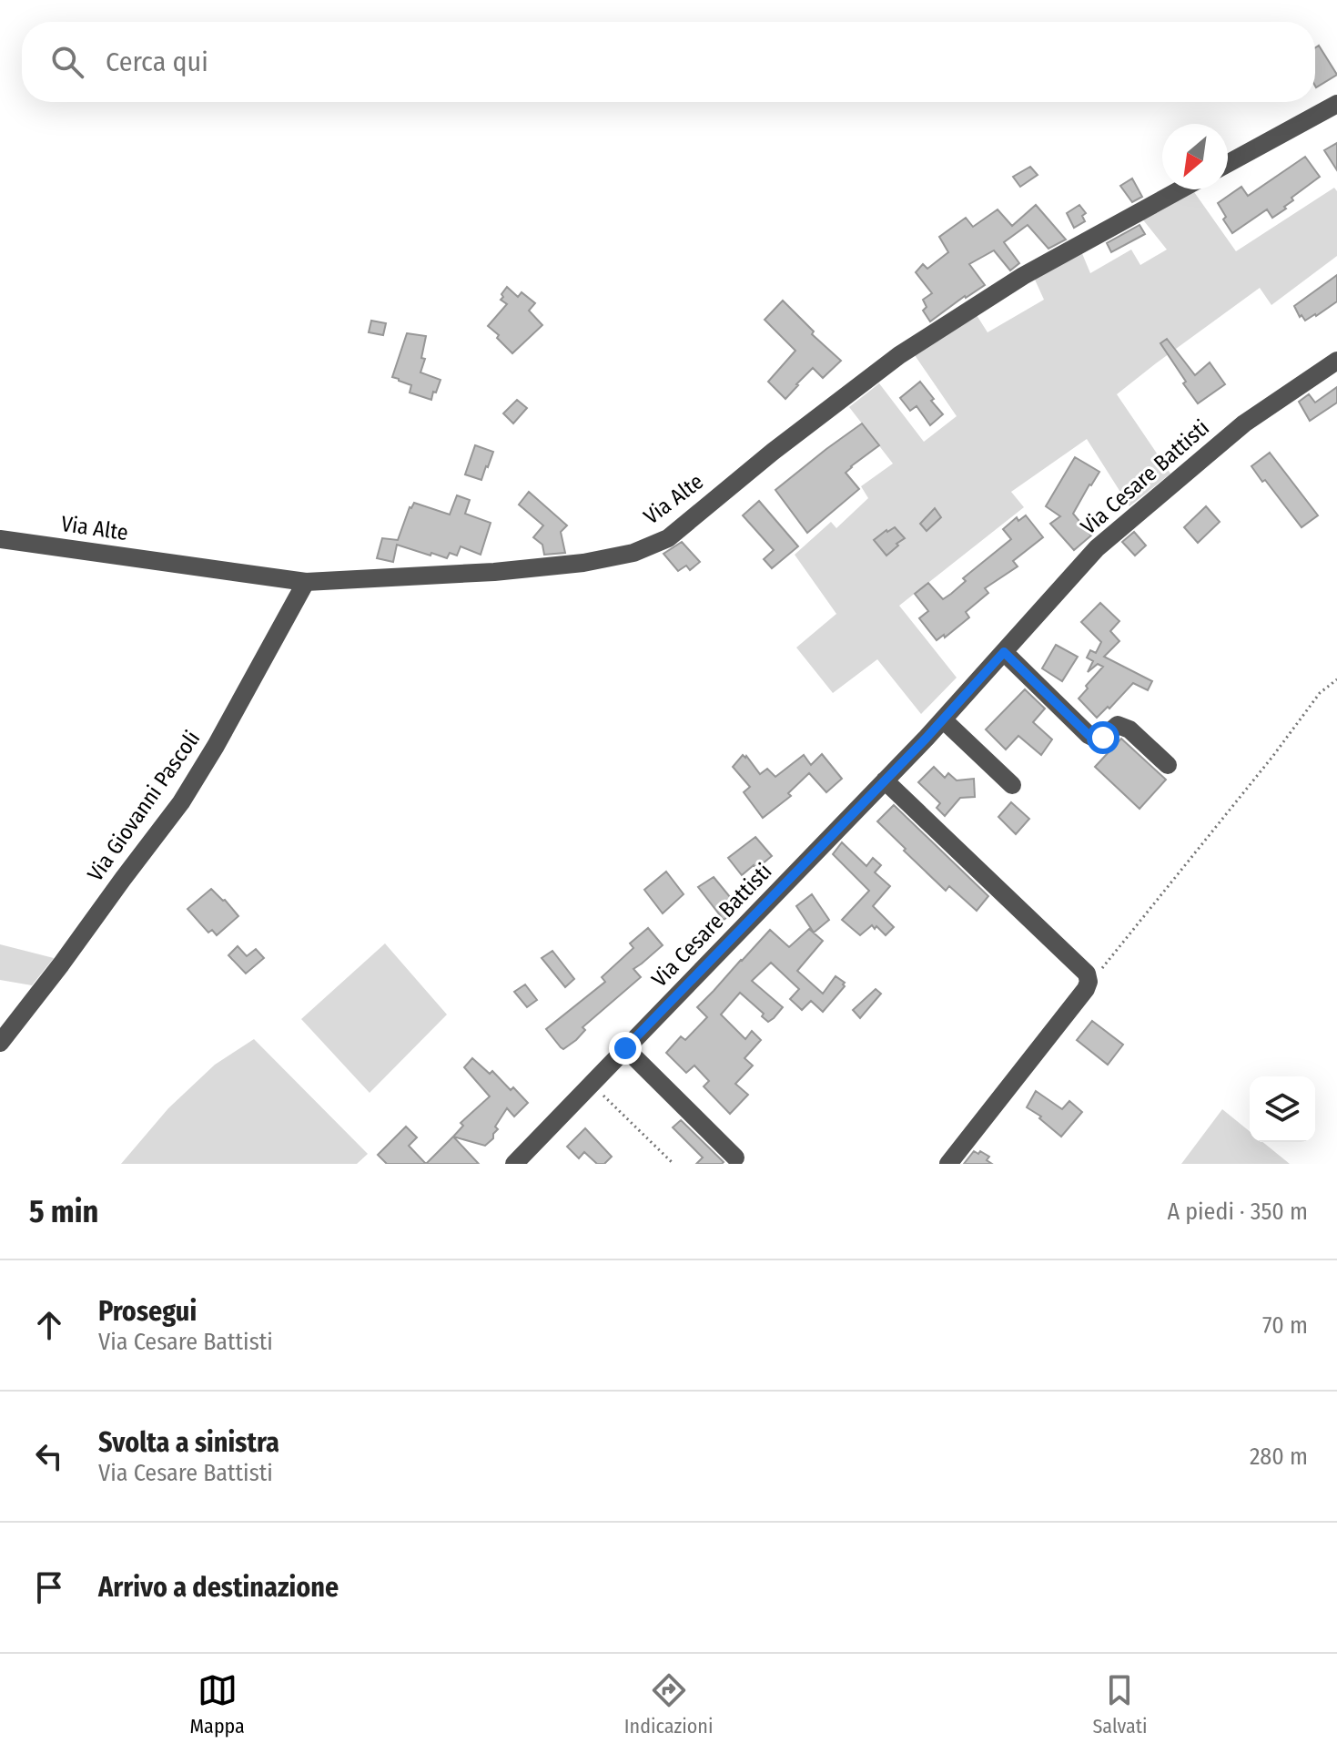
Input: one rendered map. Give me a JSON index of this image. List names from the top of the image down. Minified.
{"streets":{"street":["Via Cesare Battisti","Via Alte","Via Giovanni Pascoli"]},"crossings":[["Via Alte","Via Giovanni Pascoli"]],"north":"bottom left","page":{"search":"Cerca qui","heading":["5 min","A piedi · 350 m"],"list":[["Prosegui","Via Cesare Battisti","70 m"],["Svolta a sinistra","Via Cesare Battisti","280 m"],"Arrivo a destinazione"],"nav":["Mappa","Indicazioni","Salvati"]}}
